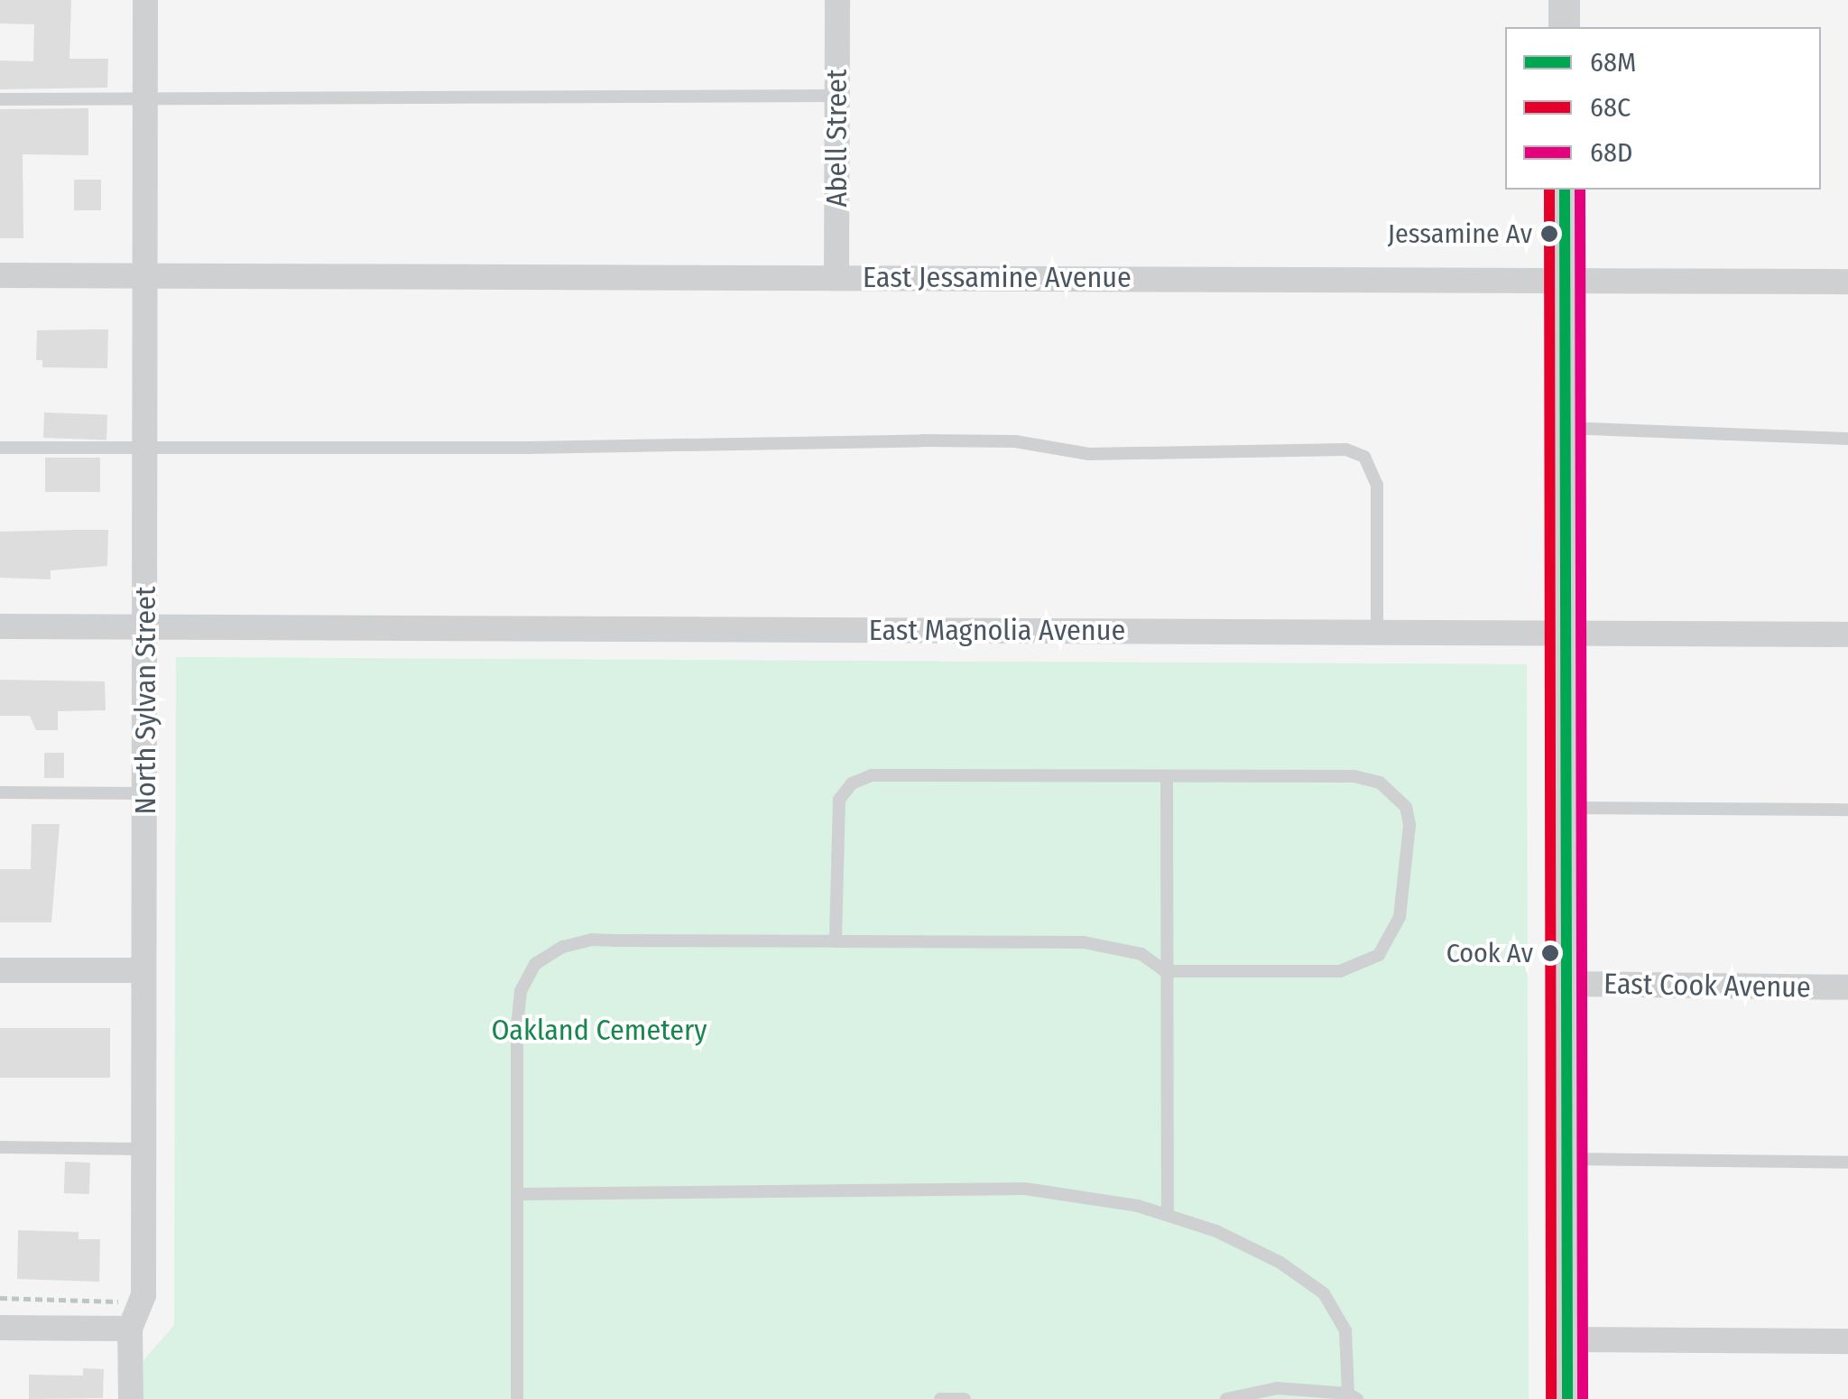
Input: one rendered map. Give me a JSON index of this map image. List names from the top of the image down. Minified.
{"streets":{"street":["Abell Street","East Jessamine Avenue","East Magnolia Avenue","North Sylvan Street","East Cook Avenue"]},"crossings":[["Abell Street","East Jessamine Avenue"],["East Jessamine Avenue","North Sylvan Street"],["East Magnolia Avenue","North Sylvan Street"]],"parks":["Oakland Cemetery"],"places":["Jessamine Av","Cook Av"],"lines":["transit line 68M","transit line 68C","transit line 68D"],"legend":["68M","68C","68D"]}
